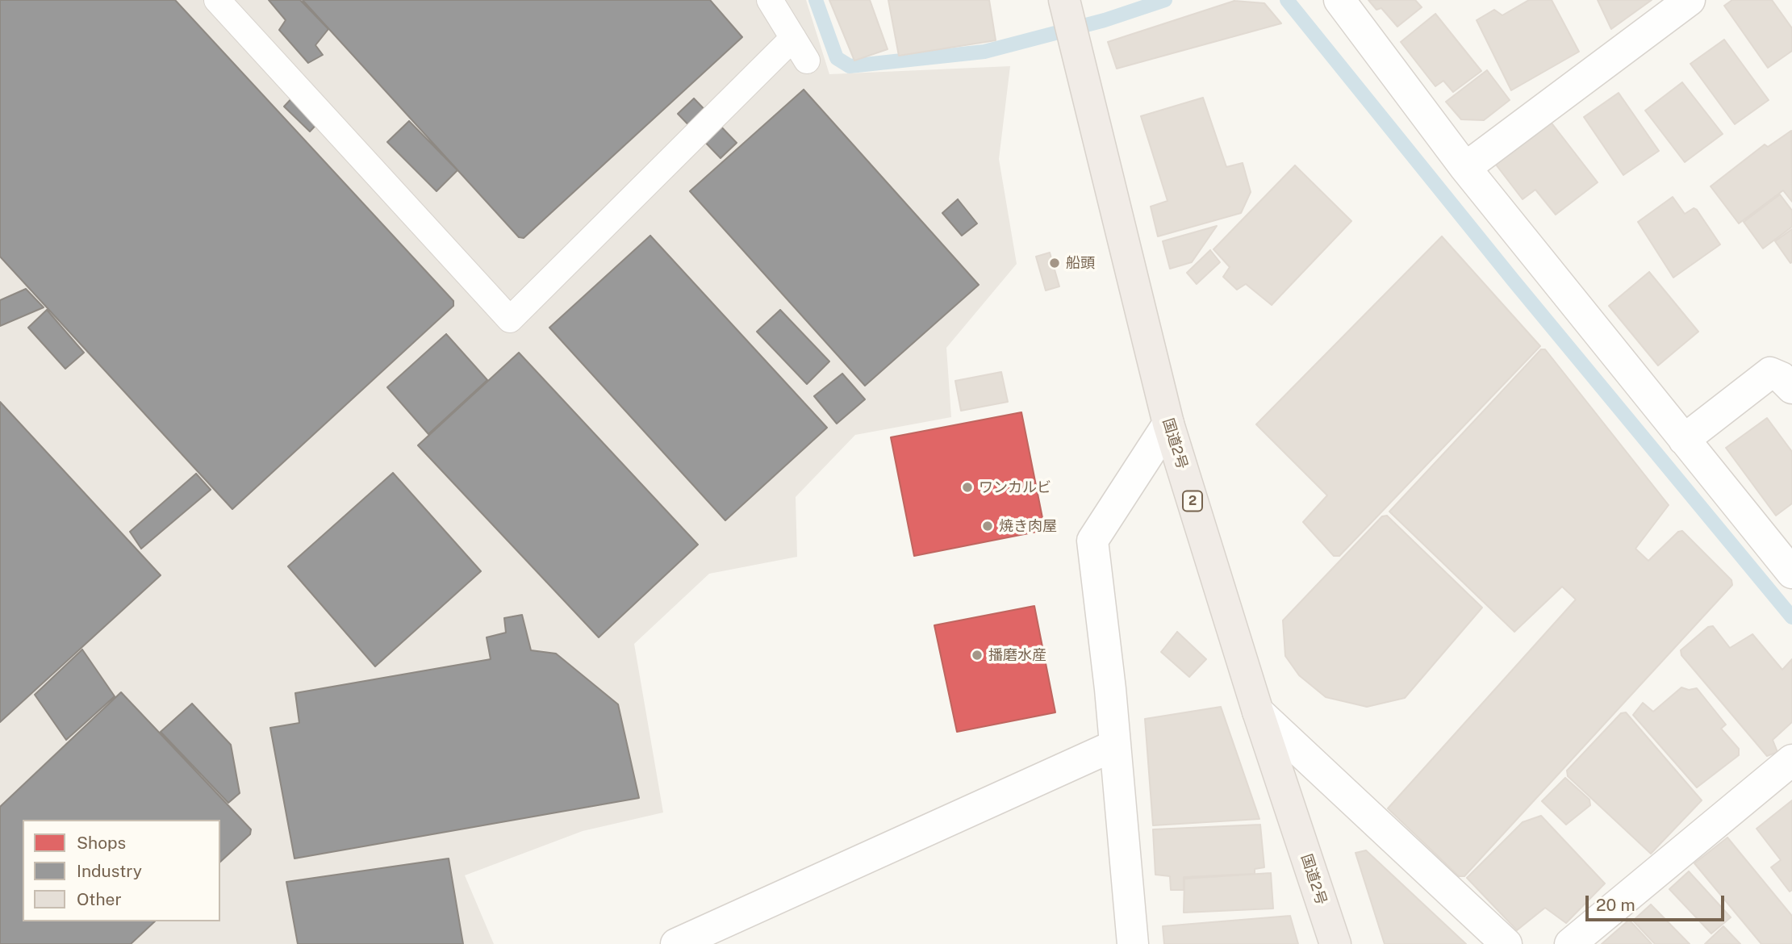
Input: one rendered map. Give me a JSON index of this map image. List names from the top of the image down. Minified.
{"streets":{"highway":["国道2号","2"]},"places":["船頭","ワンカルビ","焼き肉屋","播磨水産"],"legend":["Shops","Industry","Other"],"scale_bar":"20 m"}
